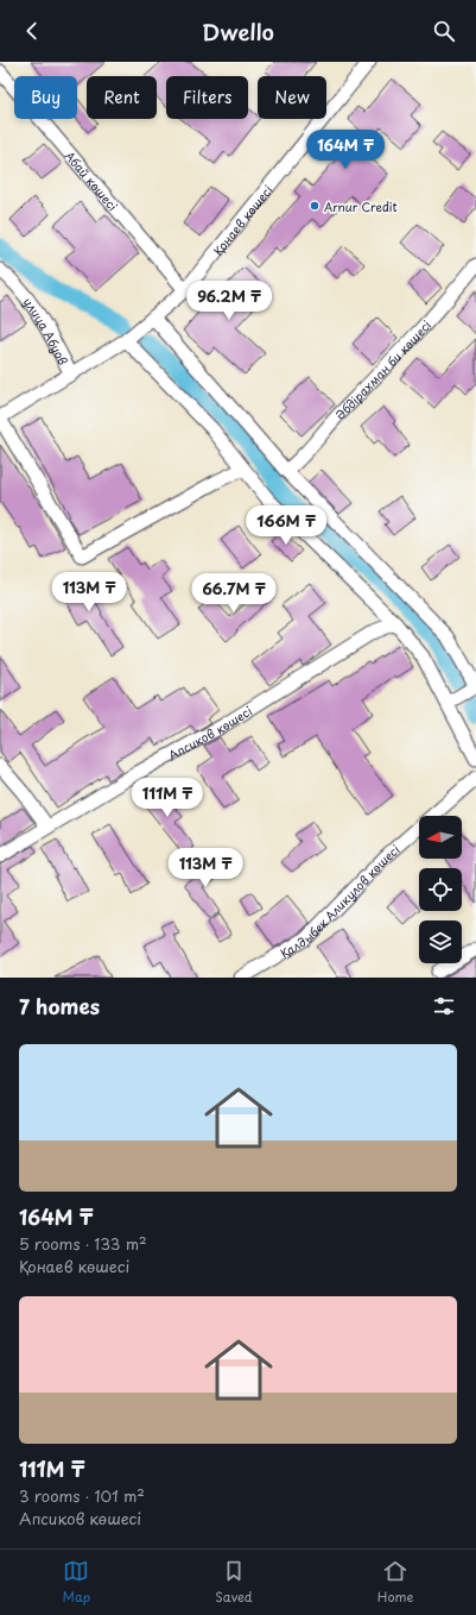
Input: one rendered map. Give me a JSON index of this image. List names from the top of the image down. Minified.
{"streets":{"street":["Абай көшесі","Қонаев көшесі","улица Абуов","Әбдірахман би көшесі","Апсиков көшесі","Қалдыбек Аликулов көшесі"]},"crossings":[["Абай көшесі","Қонаев көшесі"],["Қонаев көшесі","улица Абуов"]],"places":["Arnur Credit"],"north":"left","page":{"header":"Dwello","chip":["Buy","Rent","Filters","New"],"price":["164M ₸","96.2M ₸","166M ₸","113M ₸","66.7M ₸","111M ₸","113M ₸"],"heading":"7 homes","list":[{"name":"164M ₸","note":"5 rooms · 133 m² · Қонаев көшесі"},{"name":"111M ₸","note":"3 rooms · 101 m² · Апсиков көшесі"}],"tabs":["Map","Saved","Home"]}}
